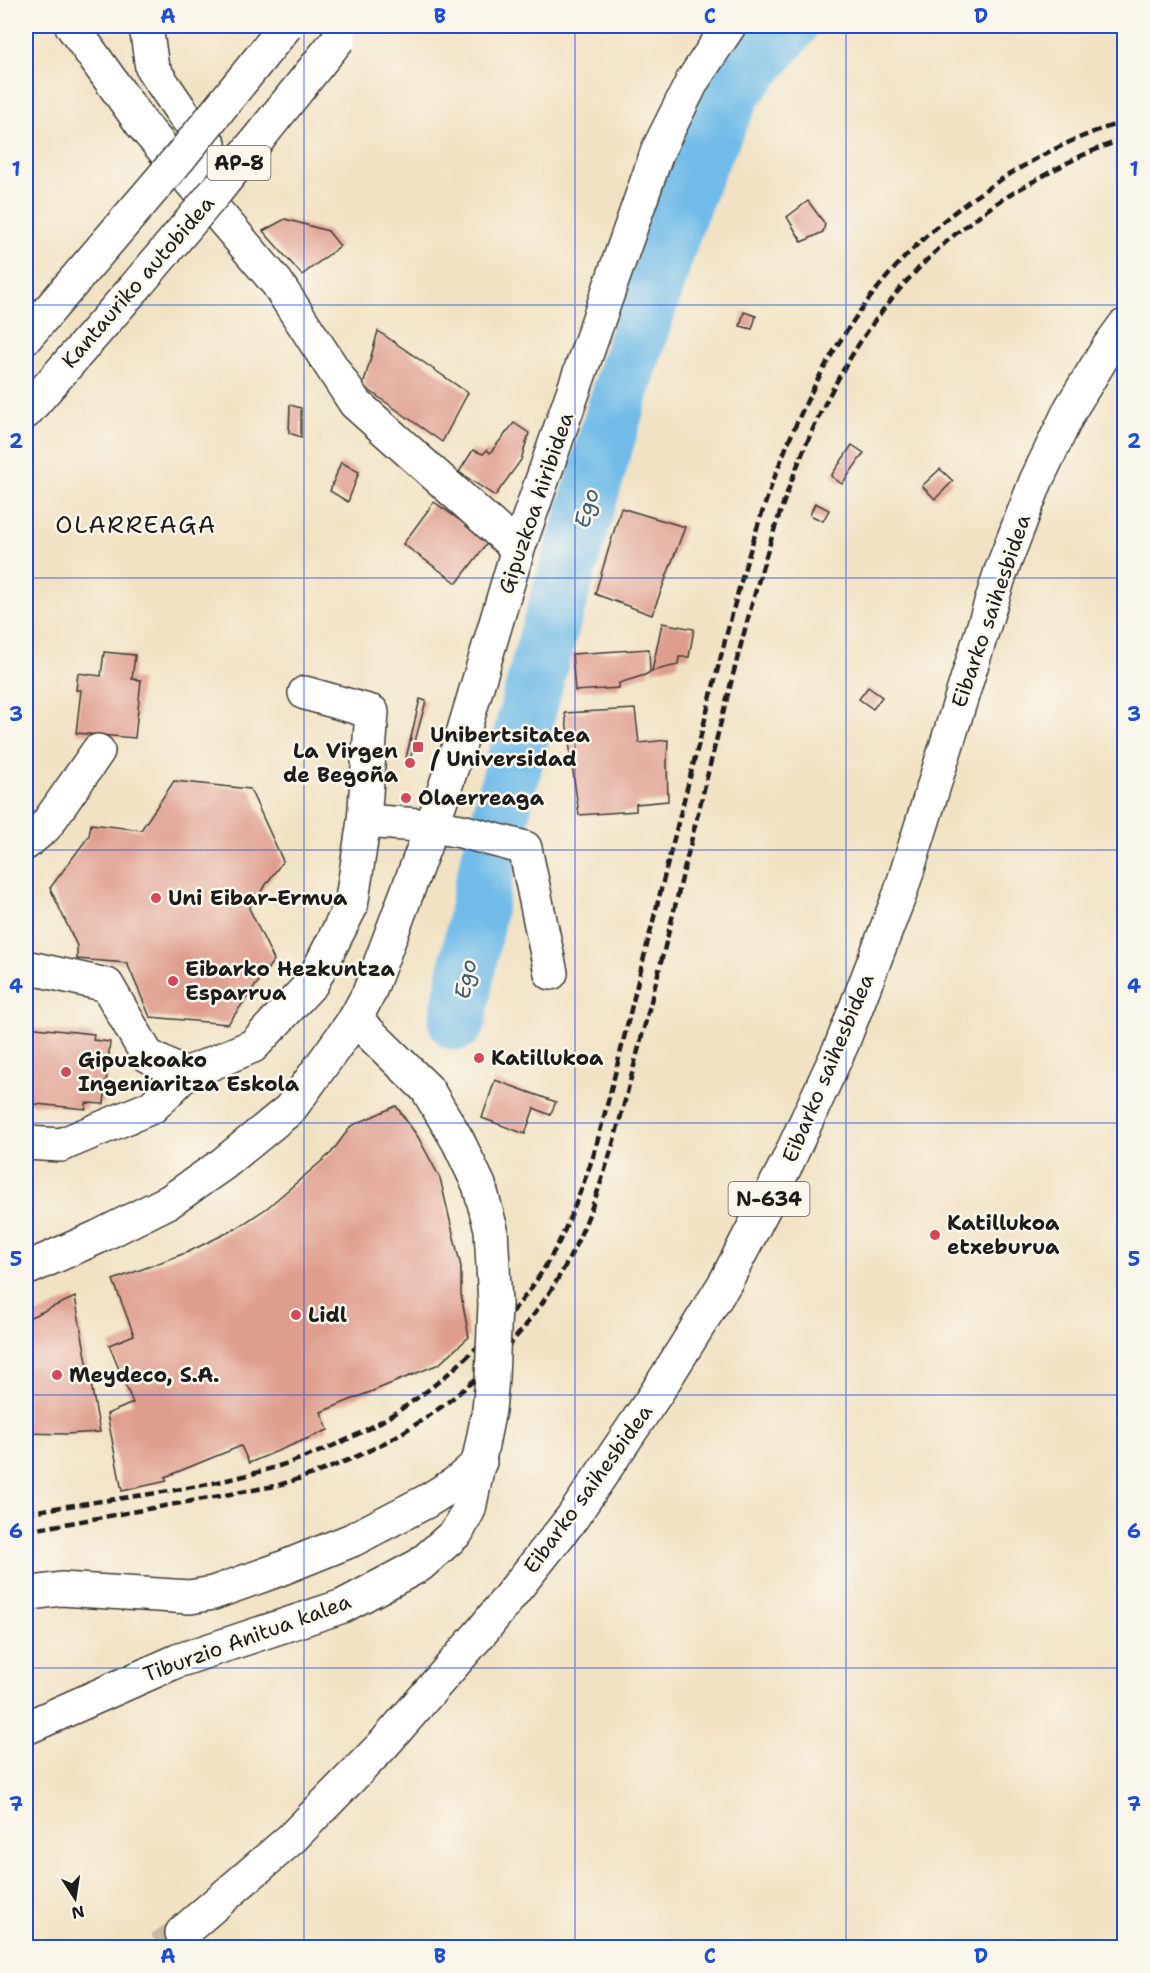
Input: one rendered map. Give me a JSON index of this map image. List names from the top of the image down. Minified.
{"streets":{"main road":["AP-8","Kantauriko autobidea","Gipuzkoa hiribidea","Eibarko saihesbidea","N-634","Tiburzio Anitua kalea"]},"crossings":[["Gipuzkoa hiribidea","Tiburzio Anitua kalea"]],"districts":["OLARREAGA"],"water":["Ego"],"places":{"transit":["Unibertsitatea / Universidad"],"other":["La Virgen de Begoña","Olaerreaga","Uni Eibar-Ermua","Eibarko Hezkuntza Esparrua","Katillukoa","Gipuzkoako Ingeniaritza Eskola","Katillukoa etxeburua","Lidl","Meydeco, S.A."]},"north":"bottom","grid":{"columns":["A","B","C","D"],"rows":["1","2","3","4","5","6","7"]}}
